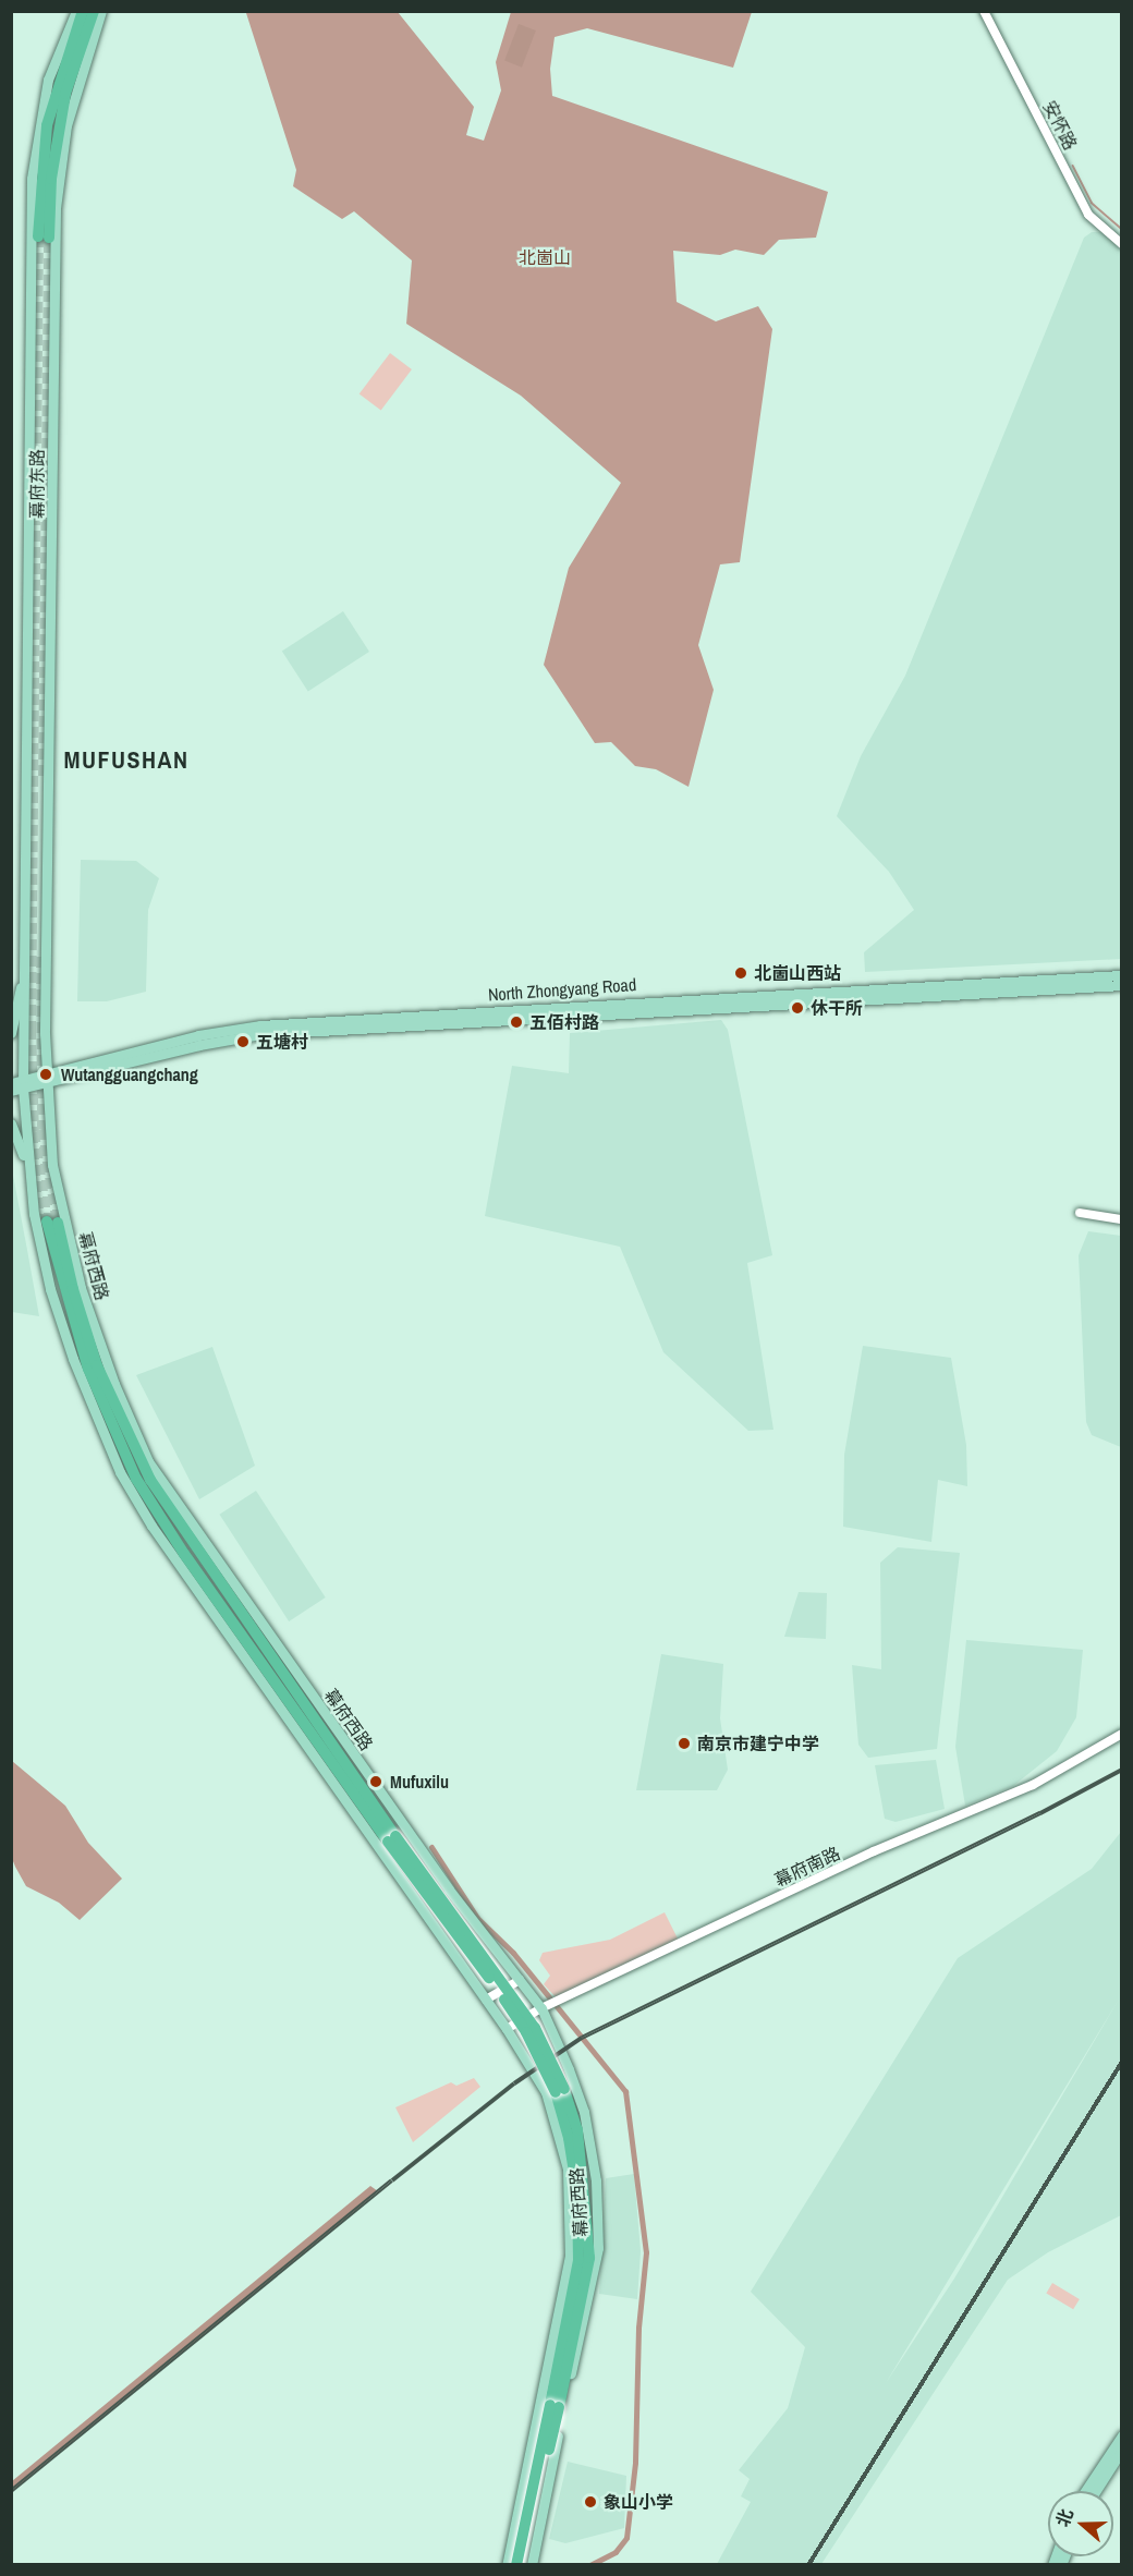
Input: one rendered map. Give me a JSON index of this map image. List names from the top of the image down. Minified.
{"streets":{"highway":["幕府西路"],"main road":["幕府东路","North Zhongyang Road"],"street":["安怀路","幕府南路"]},"crossings":[["幕府东路","North Zhongyang Road"],["幕府东路","幕府西路"],["North Zhongyang Road","幕府西路"],["幕府西路","幕府南路"]],"districts":["MUFUSHAN"],"parks":["北崮山"],"places":["北崮山西站","休干所","五佰村路","五塘村","Wutangguangchang","南京市建宁中学","Mufuxilu","象山小学"],"north":"left"}
